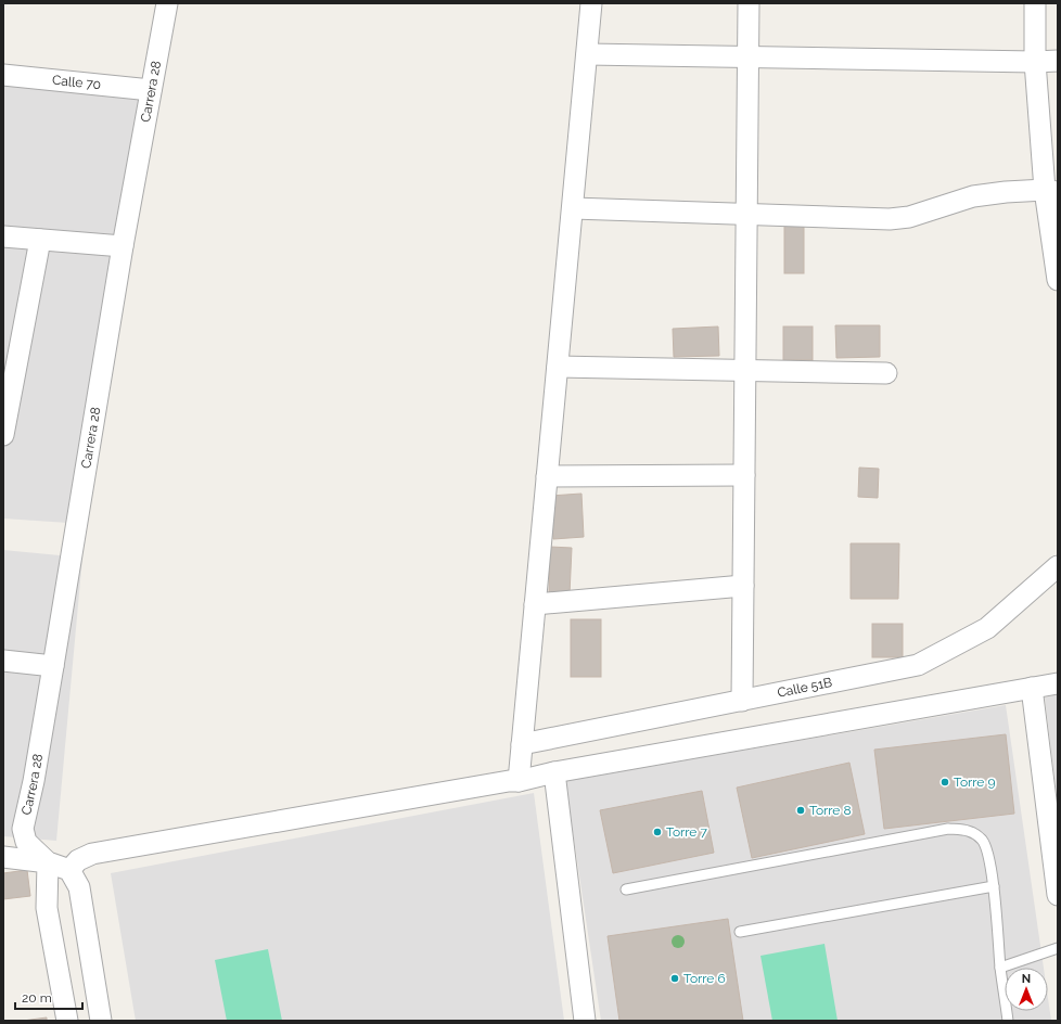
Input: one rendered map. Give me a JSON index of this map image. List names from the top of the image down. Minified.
{"streets":{"street":["Calle 70","Carrera 28","Calle 51B"]},"crossings":[["Calle 70","Carrera 28"]],"places":["Torre 9","Torre 8","Torre 7","Torre 6"],"scale_bar":"20 m","north":"top"}
